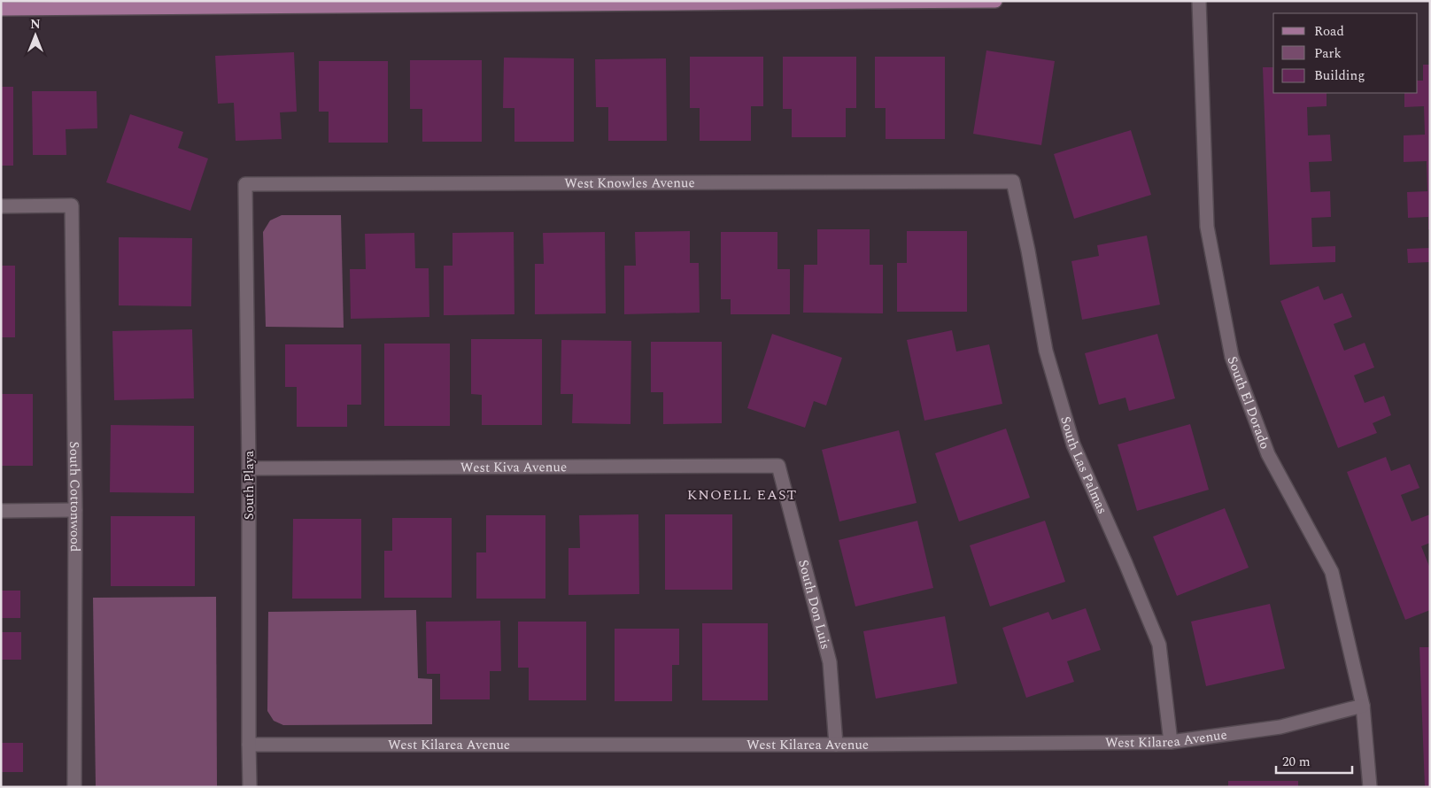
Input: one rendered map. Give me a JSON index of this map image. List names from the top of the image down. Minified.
{"streets":{"street":["West Knowles Avenue","South El Dorado","South Las Palmas","West Kiva Avenue","South Playa","South Cottonwood","South Don Luis","West Kilarea Avenue"]},"crossings":[["West Knowles Avenue","South Las Palmas"],["West Knowles Avenue","South Playa"],["South El Dorado","West Kilarea Avenue"],["South Las Palmas","West Kilarea Avenue"],["West Kiva Avenue","South Playa"],["West Kiva Avenue","South Don Luis"],["South Playa","West Kilarea Avenue"],["South Don Luis","West Kilarea Avenue"]],"districts":["KNOELL EAST"],"legend":["Road","Park","Building"],"scale_bar":"20 m","north":"top"}
